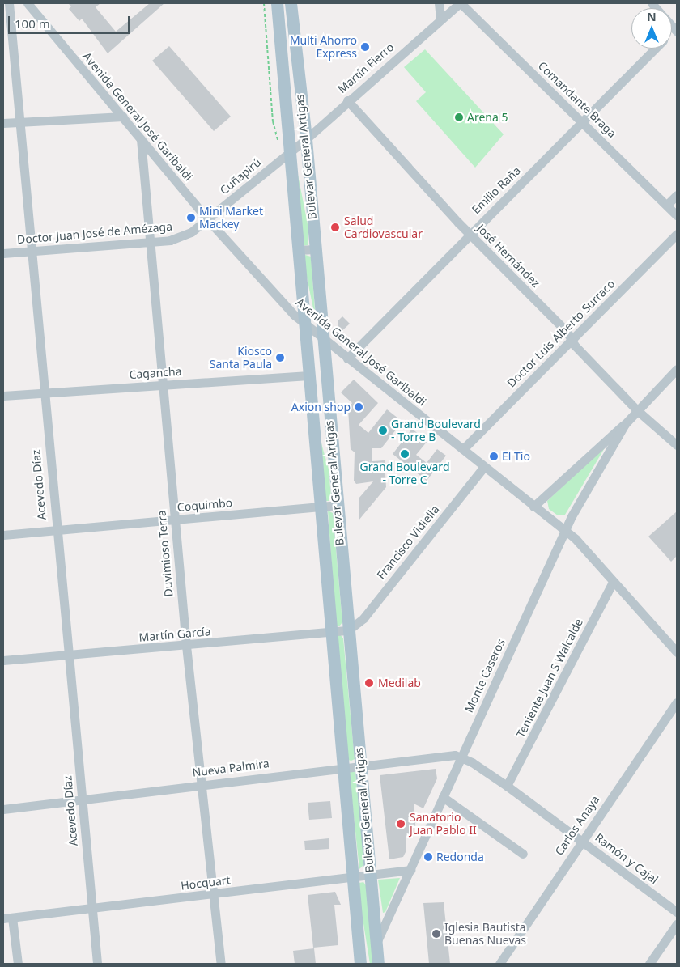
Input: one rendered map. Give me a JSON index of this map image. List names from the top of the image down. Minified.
{"streets":{"main road":["Bulevar General Artigas"],"street":["Martín Fierro","Comandante Braga","Avenida General José Garibaldi","Cuñapirú","Emilio Raña","Doctor Juan José de Amézaga","José Hernández","Doctor Luis Alberto Surraco","Cagancha","Acevedo Díaz","Coquimbo","Francisco Vidiella","Duvimioso Terra","Martín García","Monte Caseros","Teniente Juan S Walcalde","Nueva Palmira","Carlos Anaya","Ramón y Cajal","Hocquart"]},"crossings":[["Martín Fierro","Comandante Braga"],["Martín Fierro","Bulevar General Artigas"],["Martín Fierro","Cuñapirú"],["Martín Fierro","José Hernández"],["Comandante Braga","Emilio Raña"],["Avenida General José Garibaldi","Bulevar General Artigas"],["Avenida General José Garibaldi","Cuñapirú"],["Avenida General José Garibaldi","Emilio Raña"],["Avenida General José Garibaldi","Doctor Juan José de Amézaga"],["Avenida General José Garibaldi","Doctor Luis Alberto Surraco"],["Avenida General José Garibaldi","Francisco Vidiella"],["Avenida General José Garibaldi","Duvimioso Terra"],["Avenida General José Garibaldi","Monte Caseros"],["Avenida General José Garibaldi","Teniente Juan S Walcalde"],["Bulevar General Artigas","Cuñapirú"],["Bulevar General Artigas","Cagancha"],["Bulevar General Artigas","Coquimbo"],["Bulevar General Artigas","Francisco Vidiella"],["Bulevar General Artigas","Martín García"],["Bulevar General Artigas","Monte Caseros"],["Bulevar General Artigas","Nueva Palmira"],["Bulevar General Artigas","Hocquart"],["Cuñapirú","Doctor Juan José de Amézaga"],["Emilio Raña","José Hernández"],["Doctor Juan José de Amézaga","Acevedo Díaz"],["Doctor Juan José de Amézaga","Duvimioso Terra"],["José Hernández","Doctor Luis Alberto Surraco"],["José Hernández","Monte Caseros"],["Cagancha","Acevedo Díaz"],["Cagancha","Duvimioso Terra"],["Acevedo Díaz","Coquimbo"],["Acevedo Díaz","Martín García"],["Acevedo Díaz","Nueva Palmira"],["Acevedo Díaz","Hocquart"],["Coquimbo","Duvimioso Terra"],["Francisco Vidiella","Martín García"],["Duvimioso Terra","Martín García"],["Duvimioso Terra","Nueva Palmira"],["Duvimioso Terra","Hocquart"],["Monte Caseros","Nueva Palmira"],["Monte Caseros","Ramón y Cajal"],["Monte Caseros","Hocquart"],["Teniente Juan S Walcalde","Ramón y Cajal"],["Nueva Palmira","Ramón y Cajal"],["Carlos Anaya","Ramón y Cajal"]],"places":["Multi Ahorro Express","Arena 5","Mini Market Mackey","Salud Cardiovascular","Kiosco Santa Paula","Axion shop","Grand Boulevard - Torre B","Grand Boulevard - Torre C","El Tío","Medilab","Sanatorio Juan Pablo II","Redonda","Iglesia Bautista Buenas Nuevas"],"scale_bar":"100 m","north":"top"}
